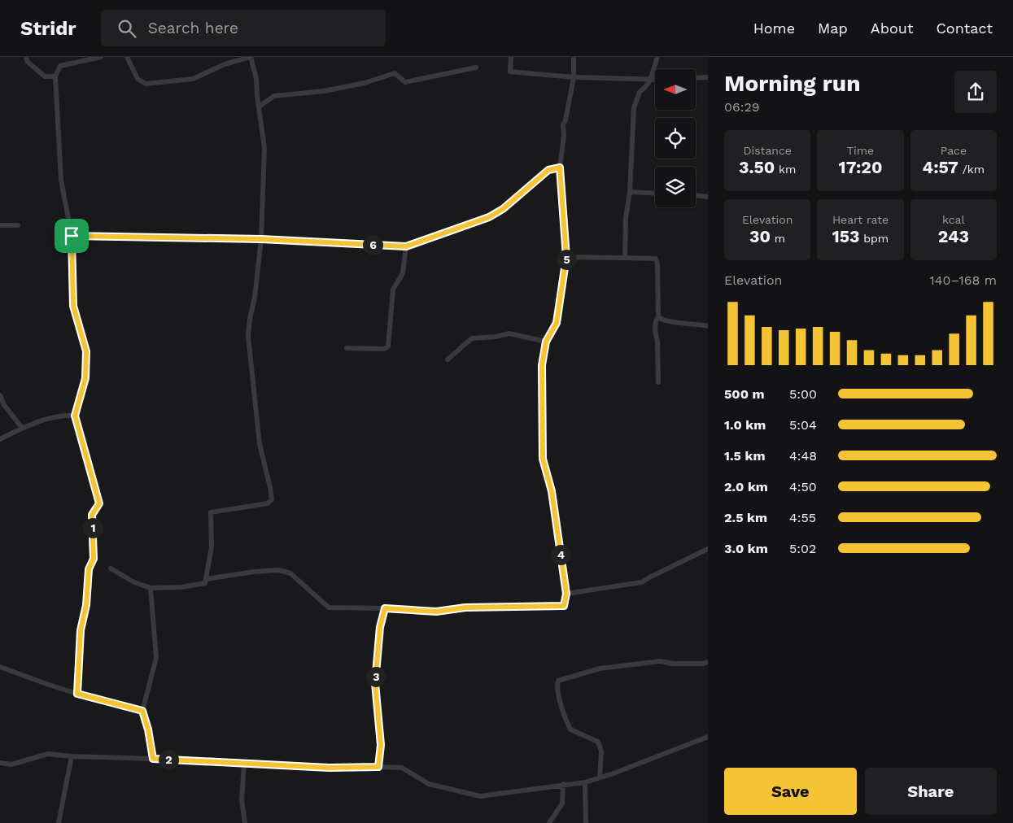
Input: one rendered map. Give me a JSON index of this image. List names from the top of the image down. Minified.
{"north":"left","page":{"header":"Stridr","search":"Search here","nav":["Home","Map","About","Contact"],"heading":["Morning run","06:29"],"stats":[["Distance","3.50 km"],["Time","17:20"],["Pace","4:57 /km"],["Elevation","30 m"],["Heart rate","153 bpm"],["kcal","243"]],"pins":["6","5","1","4","3","2"],"chart":["Elevation","140–168 m"],"list":[{"name":"500 m","note":"5:00"},{"name":"1.0 km","note":"5:04"},{"name":"1.5 km","note":"4:48"},{"name":"2.0 km","note":"4:50"},{"name":"2.5 km","note":"4:55"},{"name":"3.0 km","note":"5:02"}],"buttons":["Save","Share"]}}
